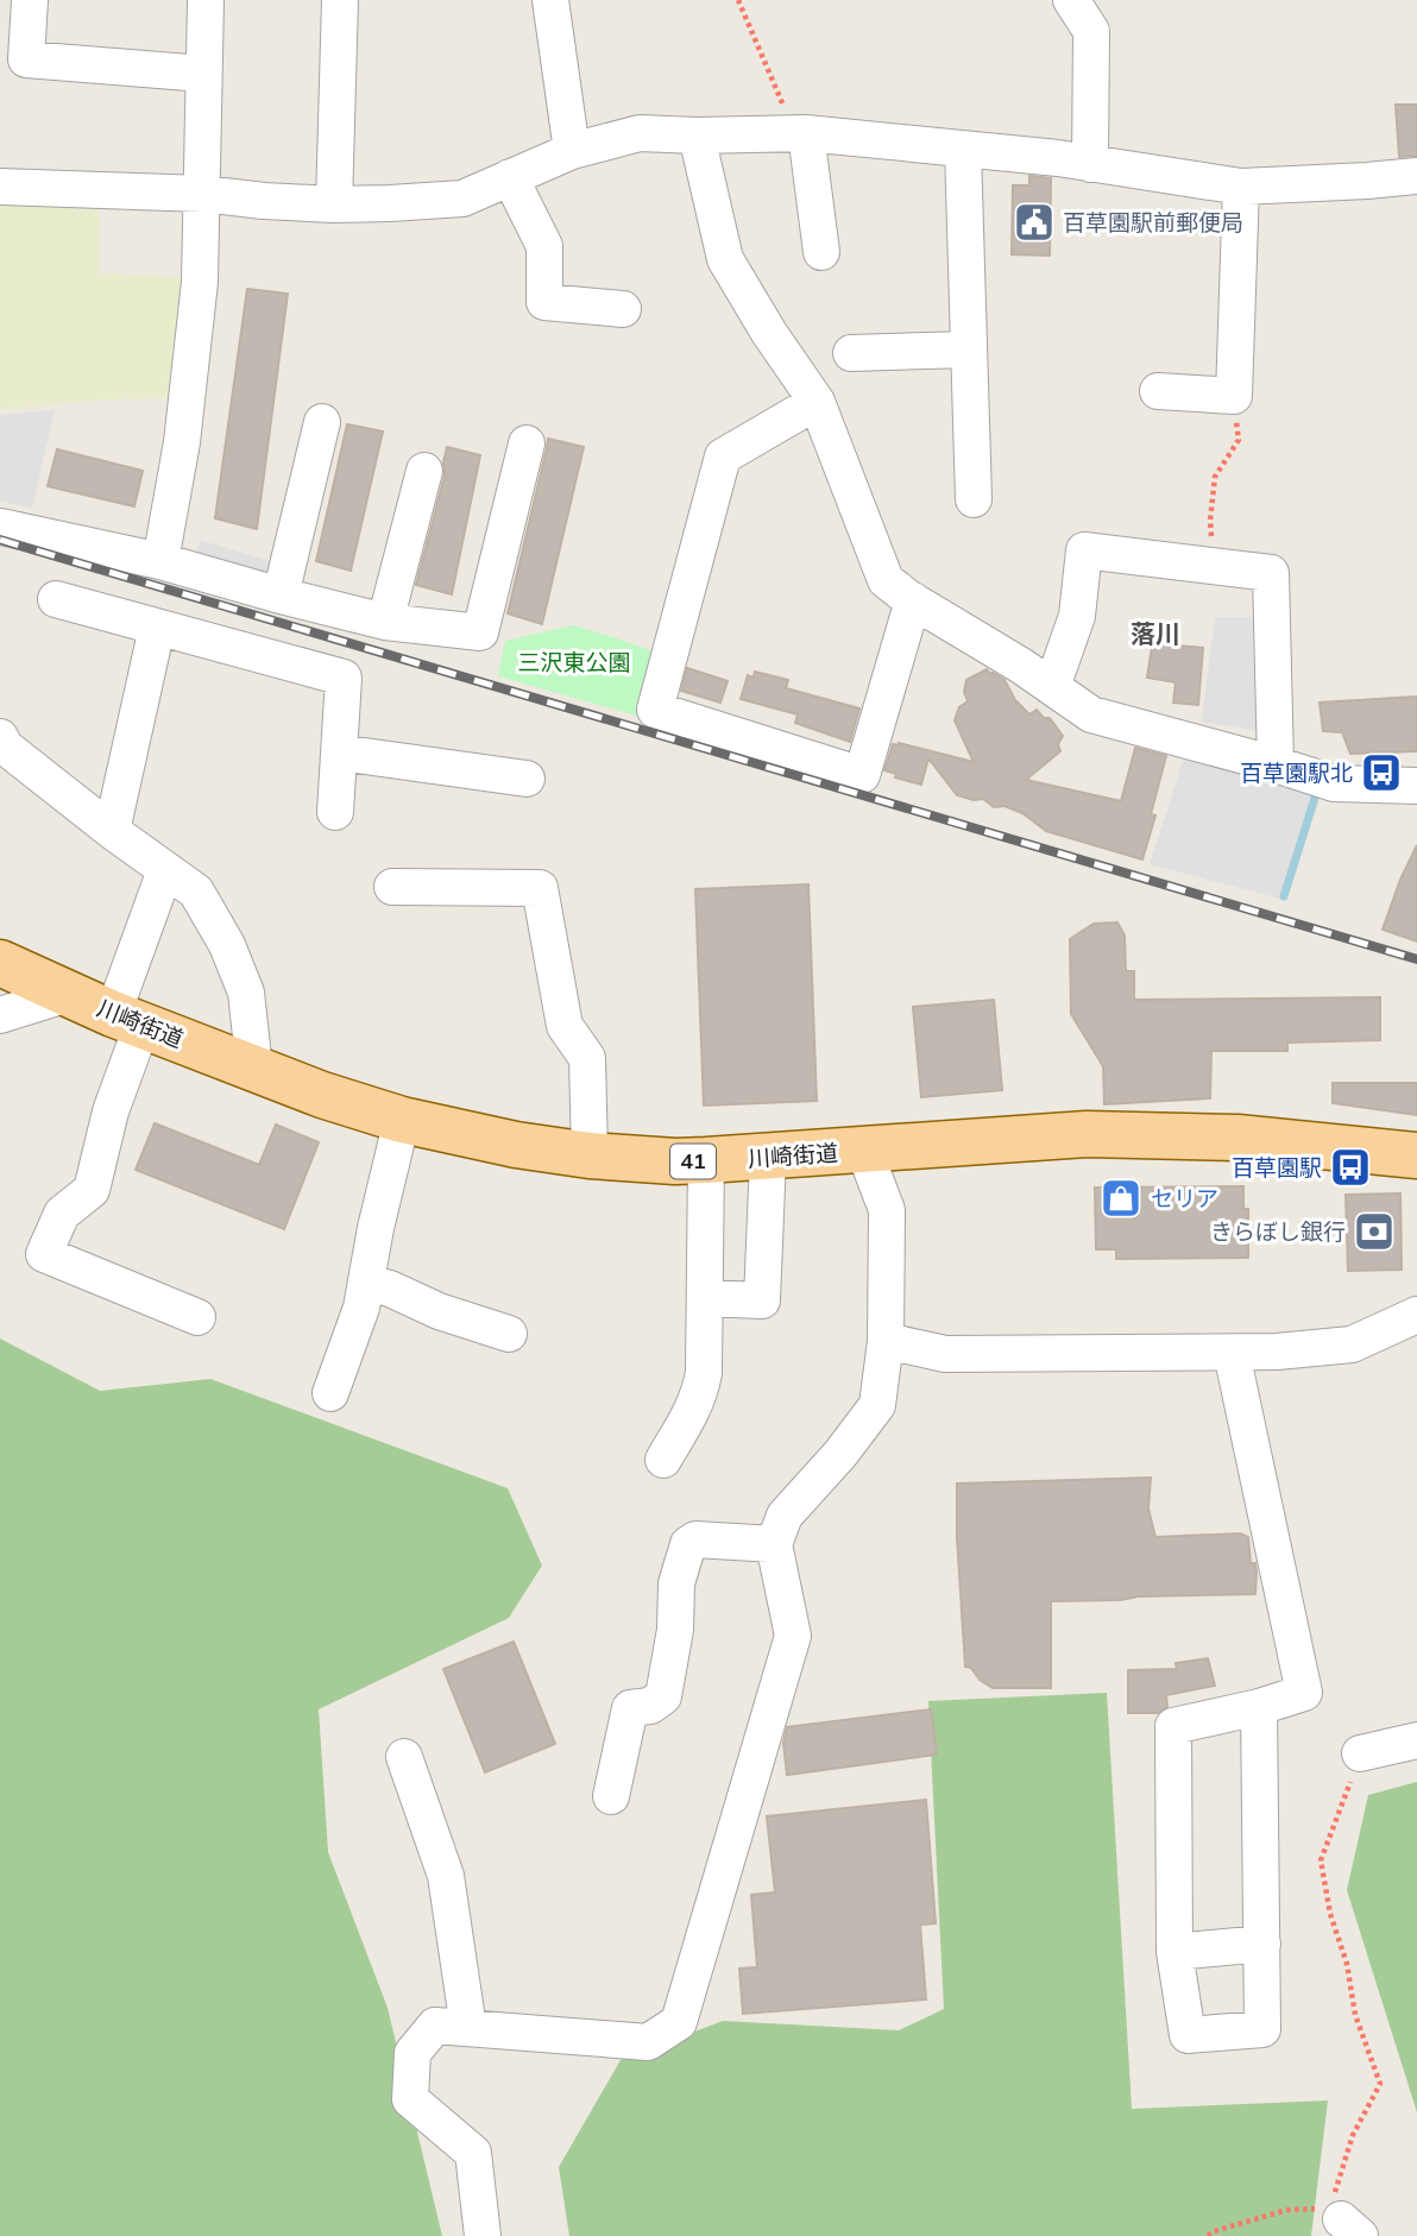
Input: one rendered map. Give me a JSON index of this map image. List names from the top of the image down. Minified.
{"streets":{"main road":["川崎街道","41"]},"districts":["落川"],"parks":["三沢東公園"],"places":{"public building":["百草園駅前郵便局"],"bus stop":["百草園駅北","百草園駅"],"shop":["セリア"],"bank":["きらぼし銀行"]}}
